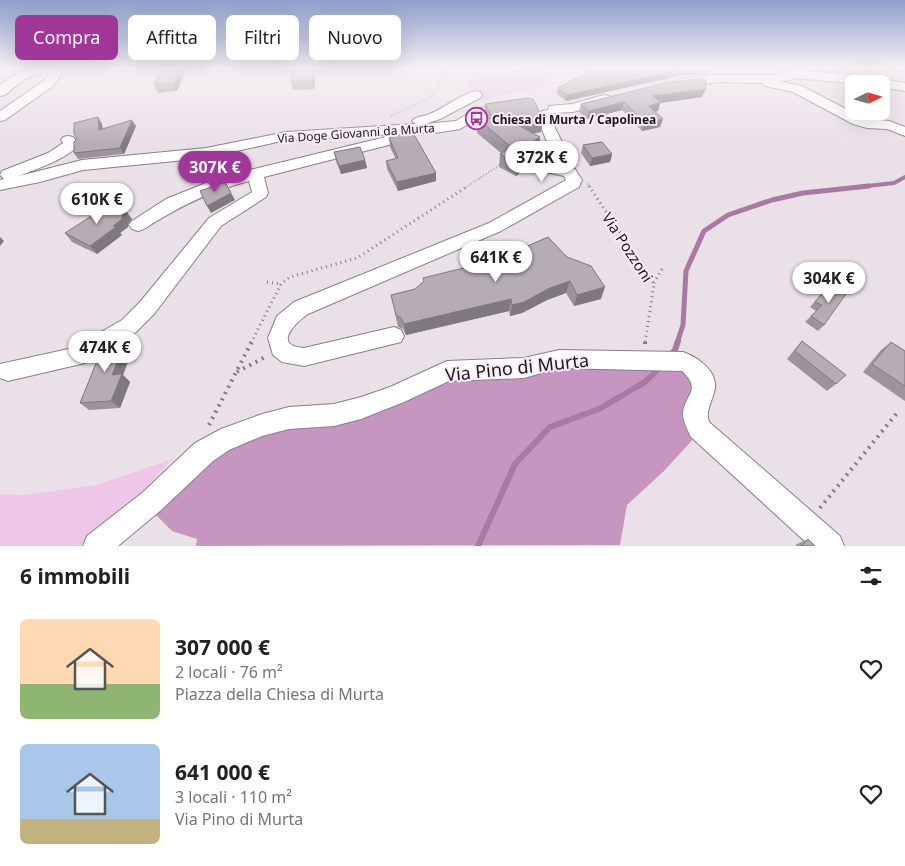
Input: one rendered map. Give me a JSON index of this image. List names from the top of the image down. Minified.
{"streets":{"street":["Via Doge Giovanni da Murta","Via Pino di Murta"],"path":["Via Pozzoni"]},"crossings":[["Via Pozzoni","Via Pino di Murta"]],"places":{"bus stop":["Chiesa di Murta / Capolinea"]},"north":"right","page":{"chip":["Compra","Affitta","Filtri","Nuovo"],"price":["372K €","307K €","610K €","641K €","304K €","474K €"],"heading":"6 immobili","list":[{"name":"307 000 €","note":"2 locali · 76 m² · Piazza della Chiesa di Murta"},{"name":"641 000 €","note":"3 locali · 110 m² · Via Pino di Murta"}]}}
